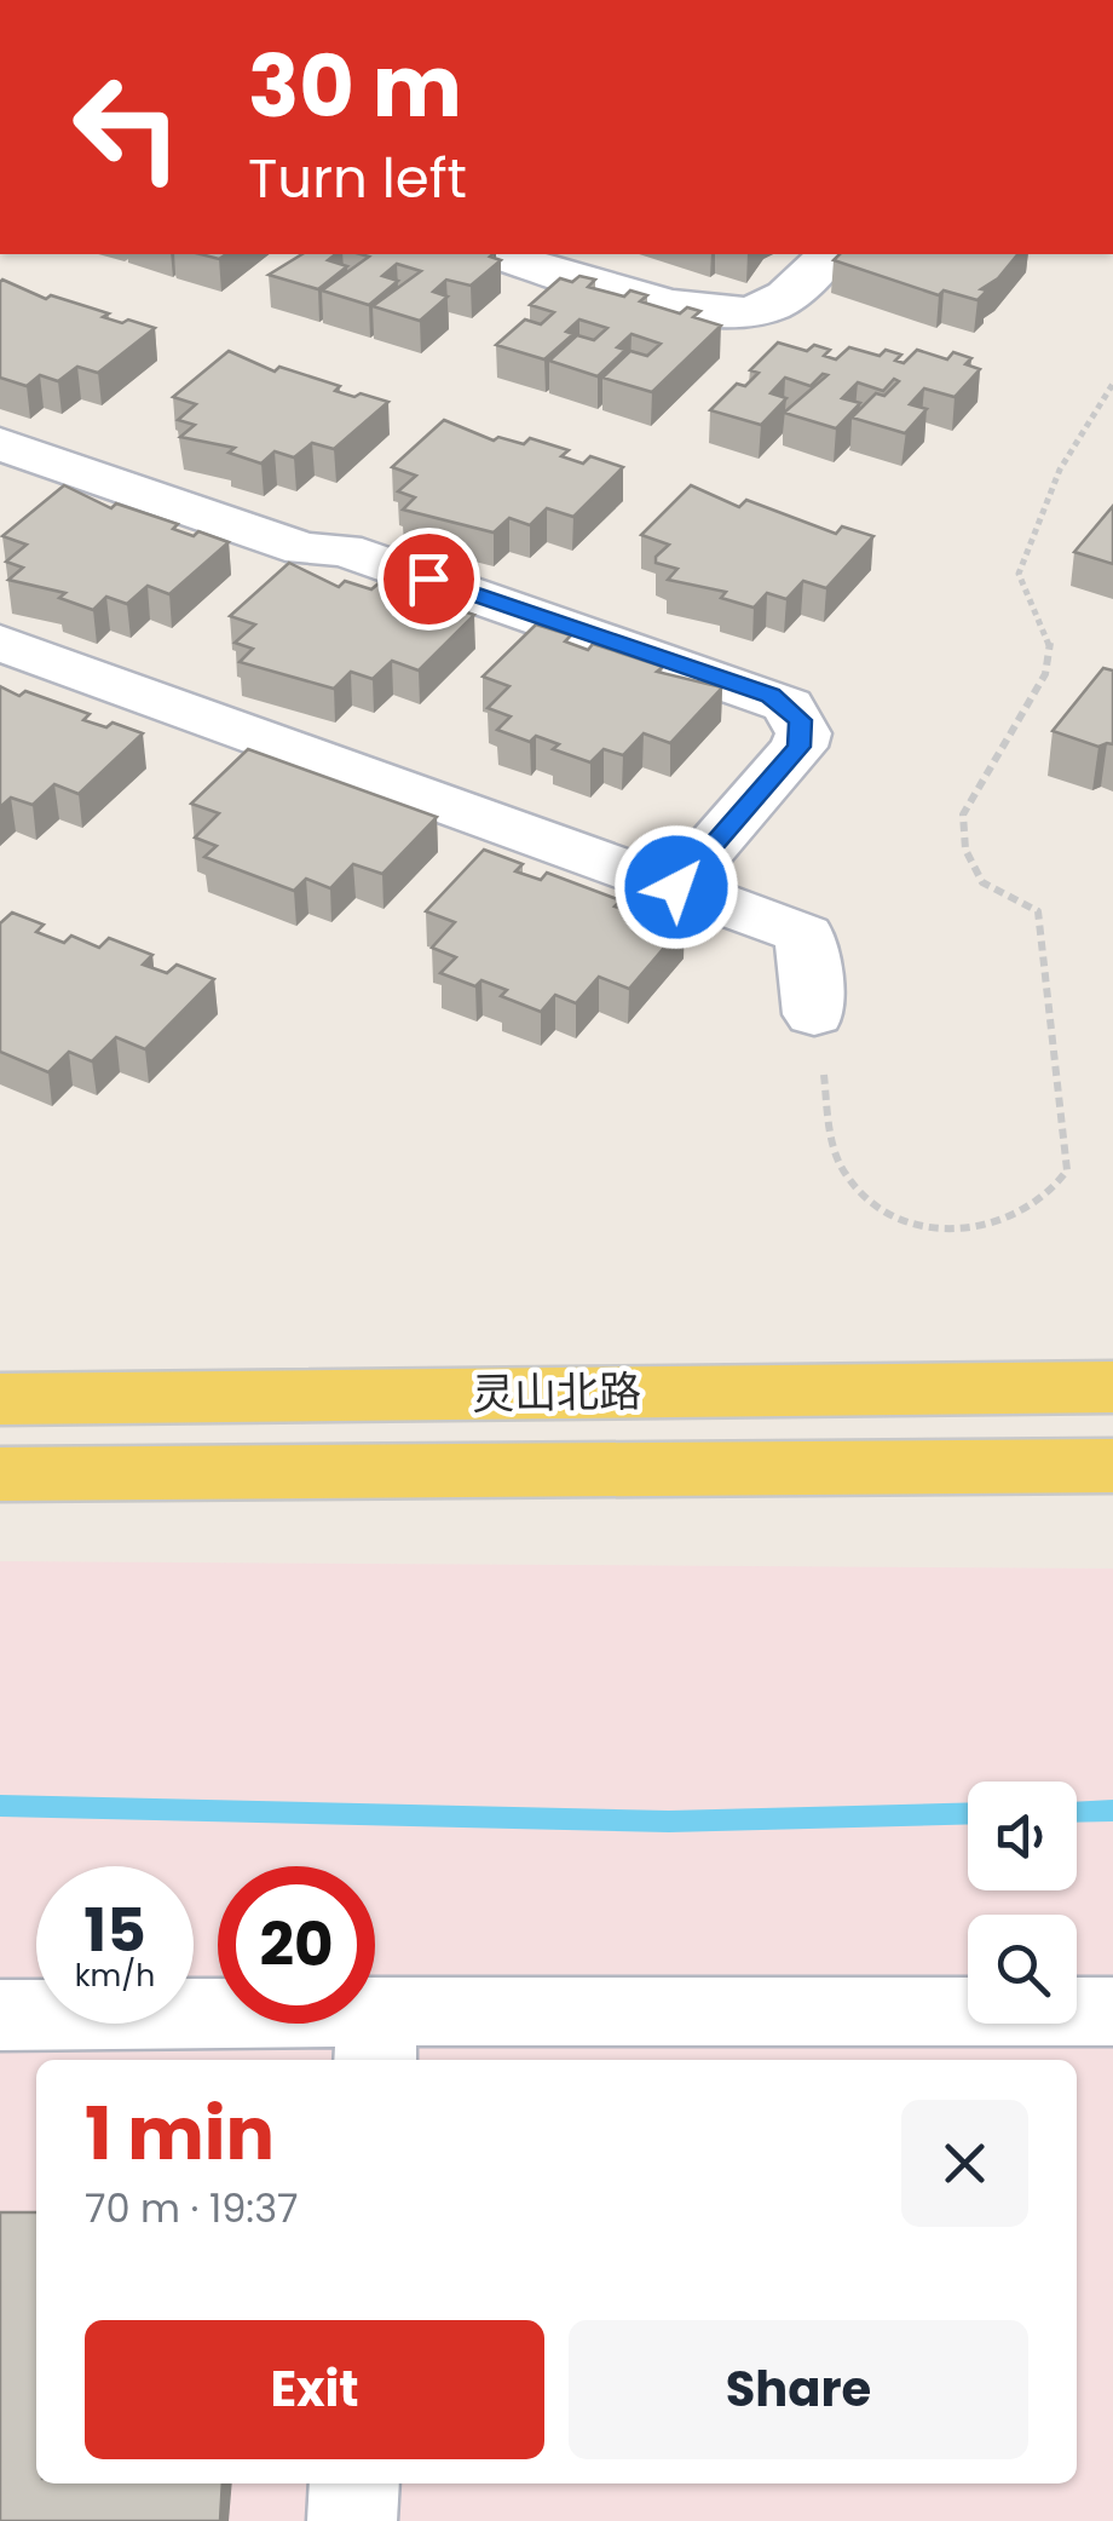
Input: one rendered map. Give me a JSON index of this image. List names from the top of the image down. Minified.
{"streets":{"main road":["灵山北路"]},"page":{"turn":["30 m","Turn left"],"speed":"15 km/h","limit":"20","heading":["1 min","70 m · 19:37"],"buttons":["Exit","Share"]}}
